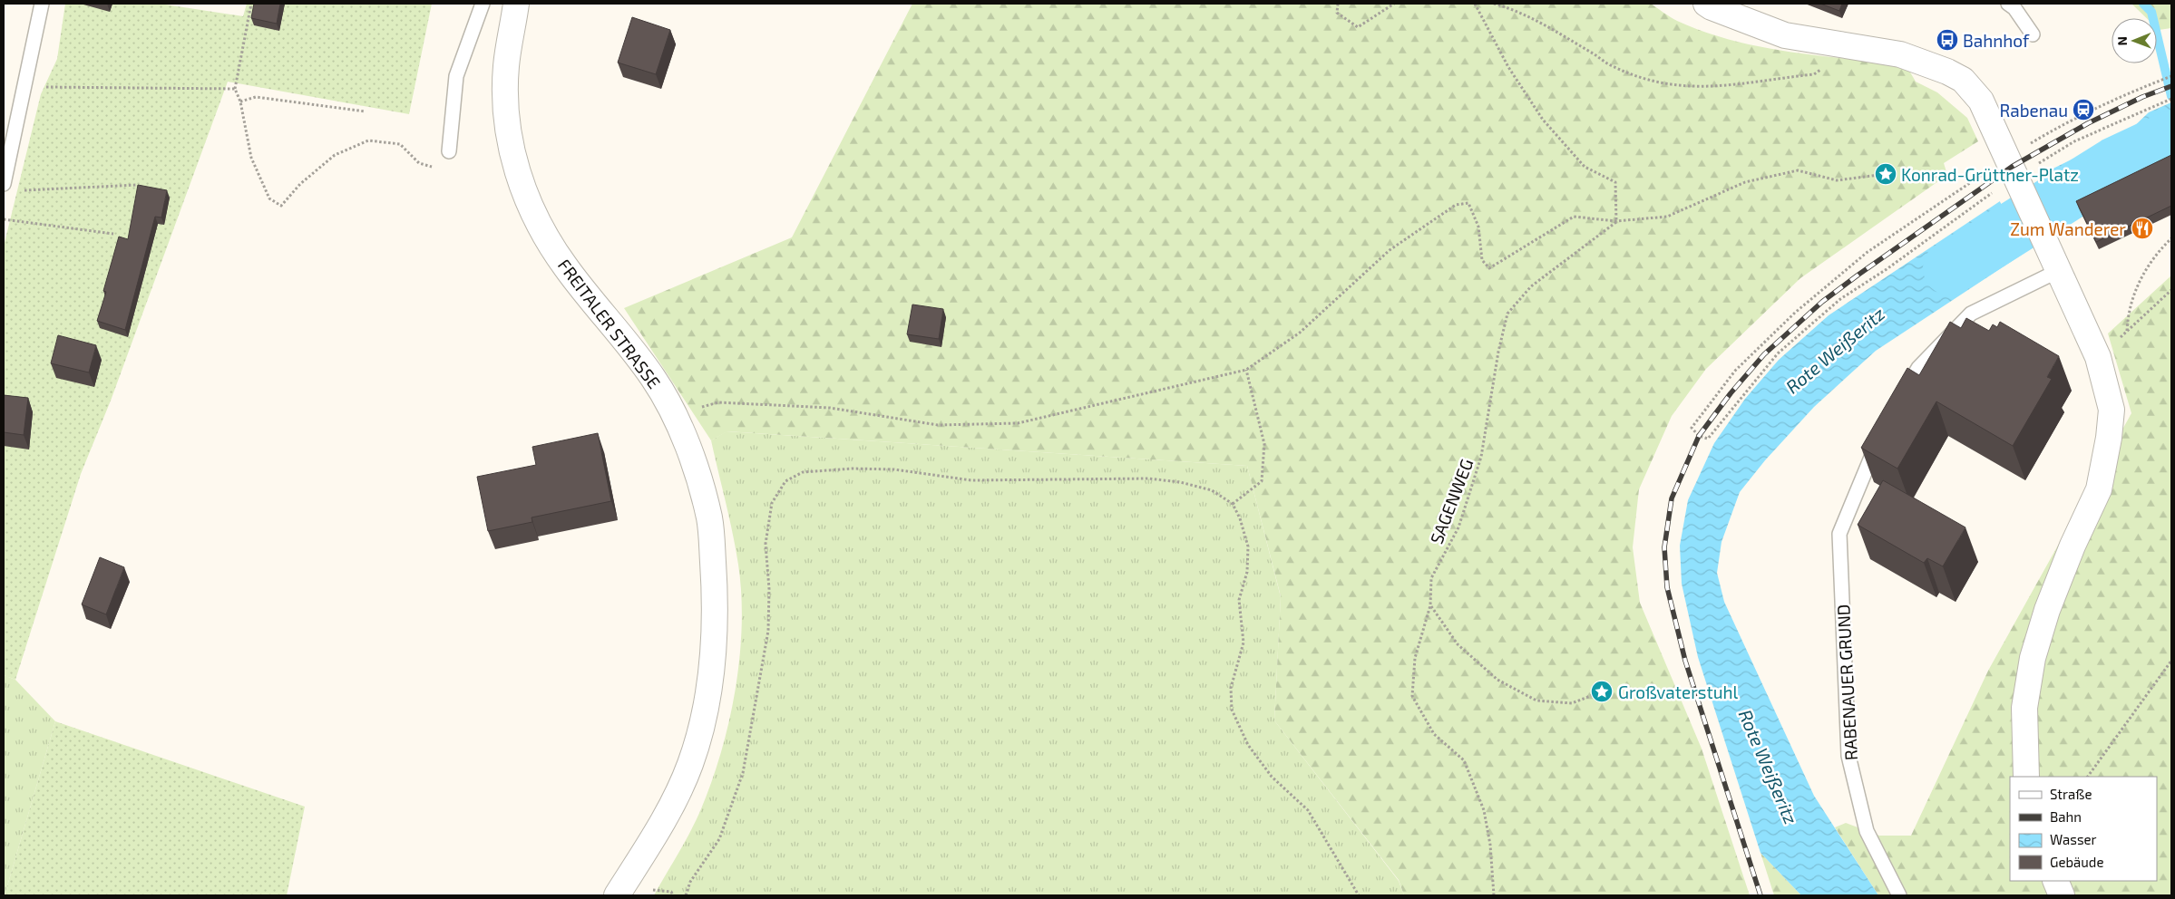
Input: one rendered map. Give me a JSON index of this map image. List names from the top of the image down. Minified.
{"streets":{"street":["FREITALER STRASSE"],"lane":["RABENAUER GRUND"],"path":["SAGENWEG"]},"water":["Rote Weißeritz"],"places":{"bus stop":["Bahnhof"],"station":["Rabenau"],"place":["Konrad-Grüttner-Platz","Großvaterstuhl"],"restaurant":["Zum Wanderer"]},"legend":["Straße","Bahn","Wasser","Gebäude"],"north":"left"}
